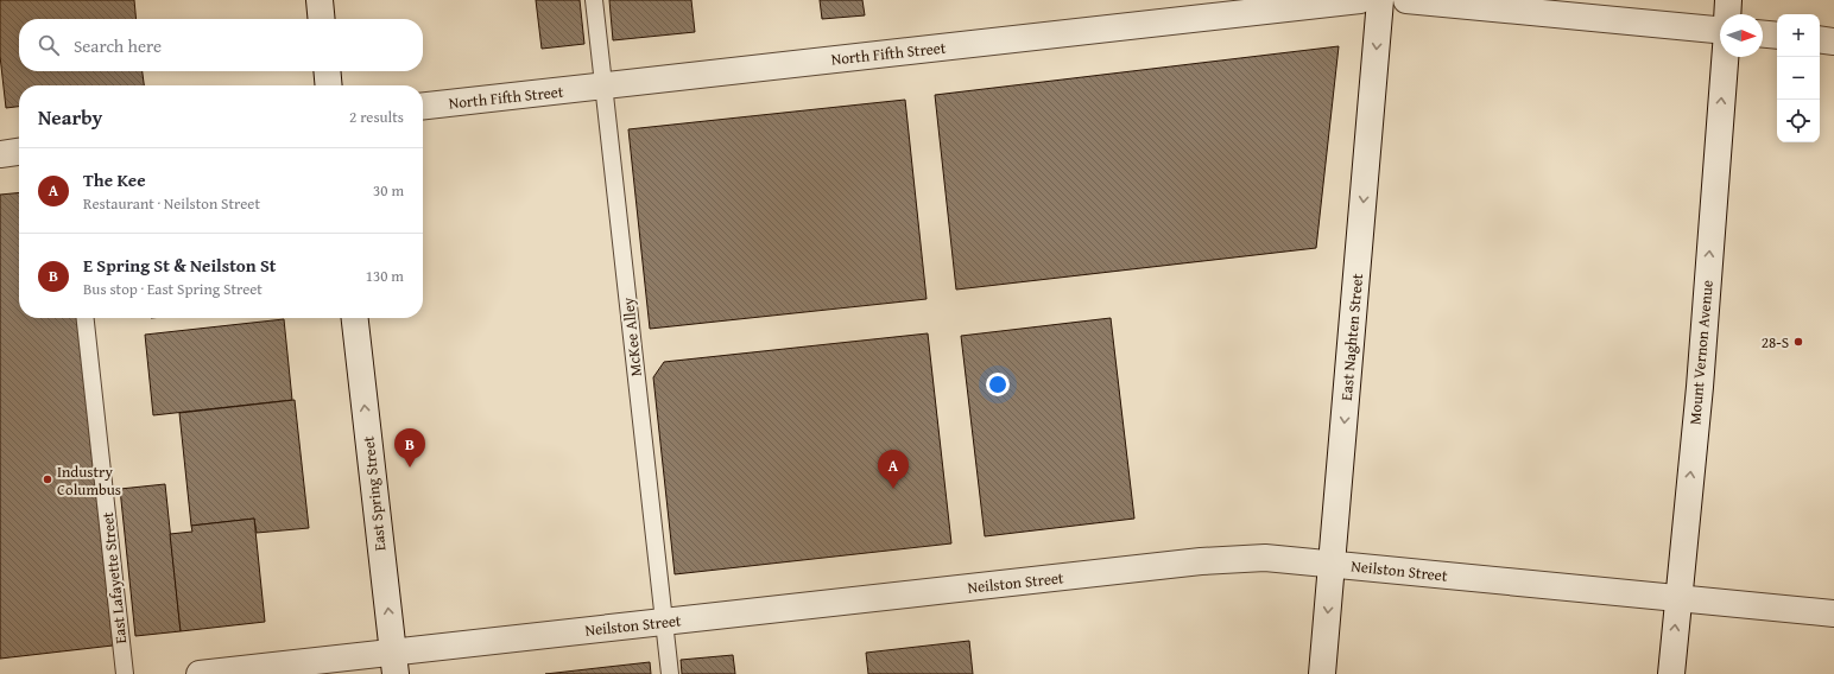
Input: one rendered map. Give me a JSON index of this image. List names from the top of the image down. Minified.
{"streets":{"street":["North Fifth Street","East Naghten Street","Mount Vernon Avenue","East Spring Street","Neilston Street"],"lane":["McKee Alley","East Lafayette Street"]},"crossings":[["North Fifth Street","McKee Alley"],["McKee Alley","Neilston Street"],["East Naghten Street","Neilston Street"],["Mount Vernon Avenue","Neilston Street"],["East Spring Street","Neilston Street"]],"one_way":["East Naghten Street","Mount Vernon Avenue","East Spring Street"],"places":["28-S","Industry Columbus"],"north":"right","page":{"map_buttons":["+","−"],"search":"Search here","heading":["Nearby","2 results"],"list":[{"mark":"A","name":"The Kee","note":"Restaurant · Neilston Street","value":"30 m"},{"mark":"B","name":"E Spring St & Neilston St","note":"Bus stop · East Spring Street","value":"130 m"}],"pins":["B","A"]}}
